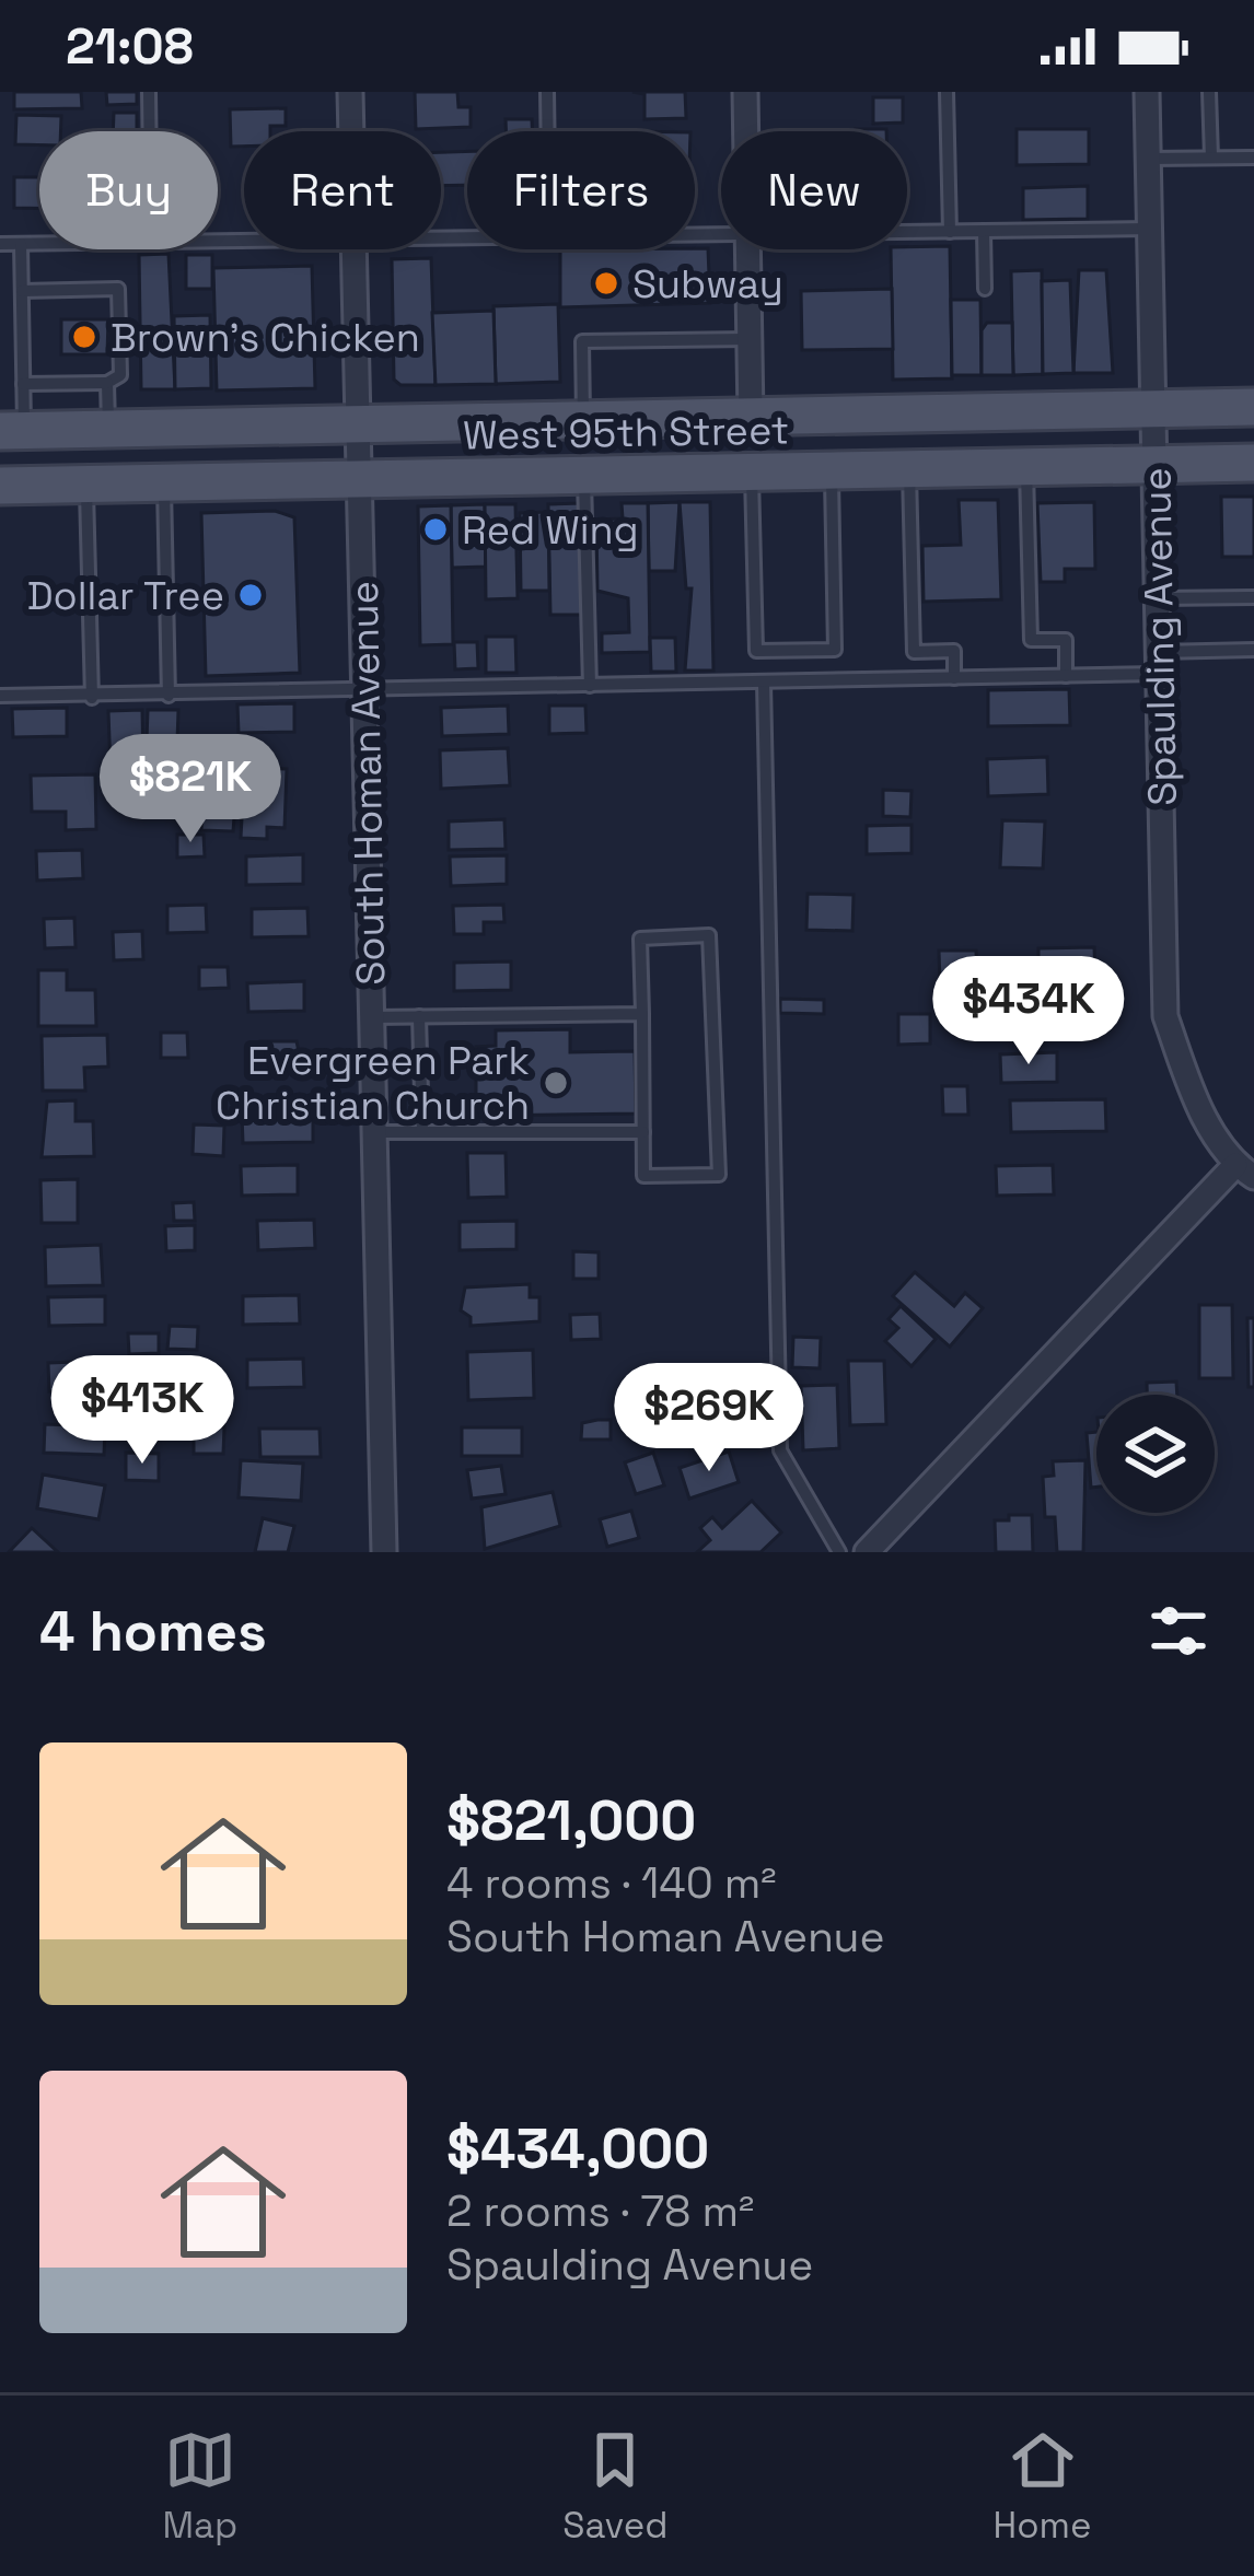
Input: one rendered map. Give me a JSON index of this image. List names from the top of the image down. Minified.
{"streets":{"main road":["West 95th Street"],"street":["Spaulding Avenue","South Homan Avenue"]},"crossings":[["West 95th Street","Spaulding Avenue"],["West 95th Street","South Homan Avenue"]],"places":["Subway","Brown's Chicken","Red Wing","Dollar Tree","Evergreen Park Christian Church"],"page":{"status":"21:08","chip":["Buy","Rent","Filters","New"],"price":["$821K","$434K","$413K","$269K"],"heading":"4 homes","list":[{"name":"$821,000","note":"4 rooms · 140 m² · South Homan Avenue"},{"name":"$434,000","note":"2 rooms · 78 m² · Spaulding Avenue"}],"tabs":["Map","Saved","Home"]}}
